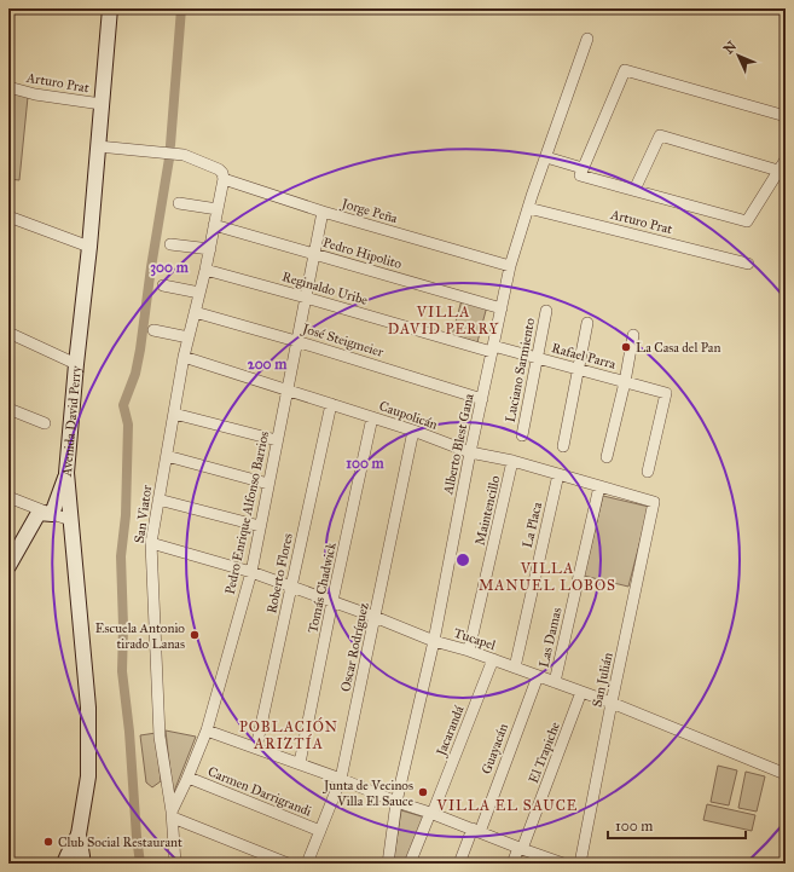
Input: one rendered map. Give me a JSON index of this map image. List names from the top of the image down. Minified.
{"streets":{"main road":["Avenida David Perry"],"street":["Arturo Prat","Jorge Peña","Pedro Hipolito","Reginaldo Uribe","José Steigmeier","Rafael Parra","Luciano Sarmiento","Caupolicán","Alberto Blest Gana","Maintencillo","Pedro Enrique Alfonso Barrios","San Viator","La Placa","Roberto Flores","Tomás Chadwick","Las Damas","Tucapel","Oscar Rodríguez","San Julián","Jacarandá","Guayacán","El Trapiche","Carmen Darrigrandi"]},"crossings":[["Arturo Prat","Avenida David Perry"],["Arturo Prat","Alberto Blest Gana"],["Jorge Peña","Avenida David Perry"],["Jorge Peña","Alberto Blest Gana"],["Jorge Peña","Pedro Enrique Alfonso Barrios"],["Jorge Peña","San Viator"],["Pedro Hipolito","Alberto Blest Gana"],["Pedro Hipolito","Pedro Enrique Alfonso Barrios"],["Pedro Hipolito","San Viator"],["Reginaldo Uribe","Rafael Parra"],["Reginaldo Uribe","Alberto Blest Gana"],["Reginaldo Uribe","Pedro Enrique Alfonso Barrios"],["Reginaldo Uribe","San Viator"],["José Steigmeier","Alberto Blest Gana"],["José Steigmeier","Pedro Enrique Alfonso Barrios"],["José Steigmeier","San Viator"],["Rafael Parra","Luciano Sarmiento"],["Rafael Parra","Alberto Blest Gana"],["Caupolicán","Alberto Blest Gana"],["Caupolicán","Maintencillo"],["Caupolicán","Pedro Enrique Alfonso Barrios"],["Caupolicán","San Viator"],["Caupolicán","La Placa"],["Caupolicán","Roberto Flores"],["Caupolicán","Tomás Chadwick"],["Caupolicán","Las Damas"],["Caupolicán","Oscar Rodríguez"],["Caupolicán","San Julián"],["Alberto Blest Gana","Tucapel"],["Maintencillo","Tucapel"],["Pedro Enrique Alfonso Barrios","San Viator"],["Pedro Enrique Alfonso Barrios","Tucapel"],["Pedro Enrique Alfonso Barrios","Carmen Darrigrandi"],["San Viator","Tucapel"],["La Placa","Tucapel"],["Roberto Flores","Tucapel"],["Tomás Chadwick","Tucapel"],["Las Damas","Tucapel"],["Tucapel","Oscar Rodríguez"],["Tucapel","San Julián"],["Tucapel","Jacarandá"],["Tucapel","Guayacán"],["Tucapel","El Trapiche"],["Oscar Rodríguez","Carmen Darrigrandi"]],"districts":["VILLA DAVID PERRY","VILLA MANUEL LOBOS","POBLACIÓN ARIZTÍA","VILLA EL SAUCE"],"places":["La Casa del Pan","Escuela Antonio tirado Lanas","Junta de Vecinos Villa El Sauce","Club Social Restaurant"],"scale_bar":"100 m","north":"top left","rings":["300 m","200 m","100 m"]}
